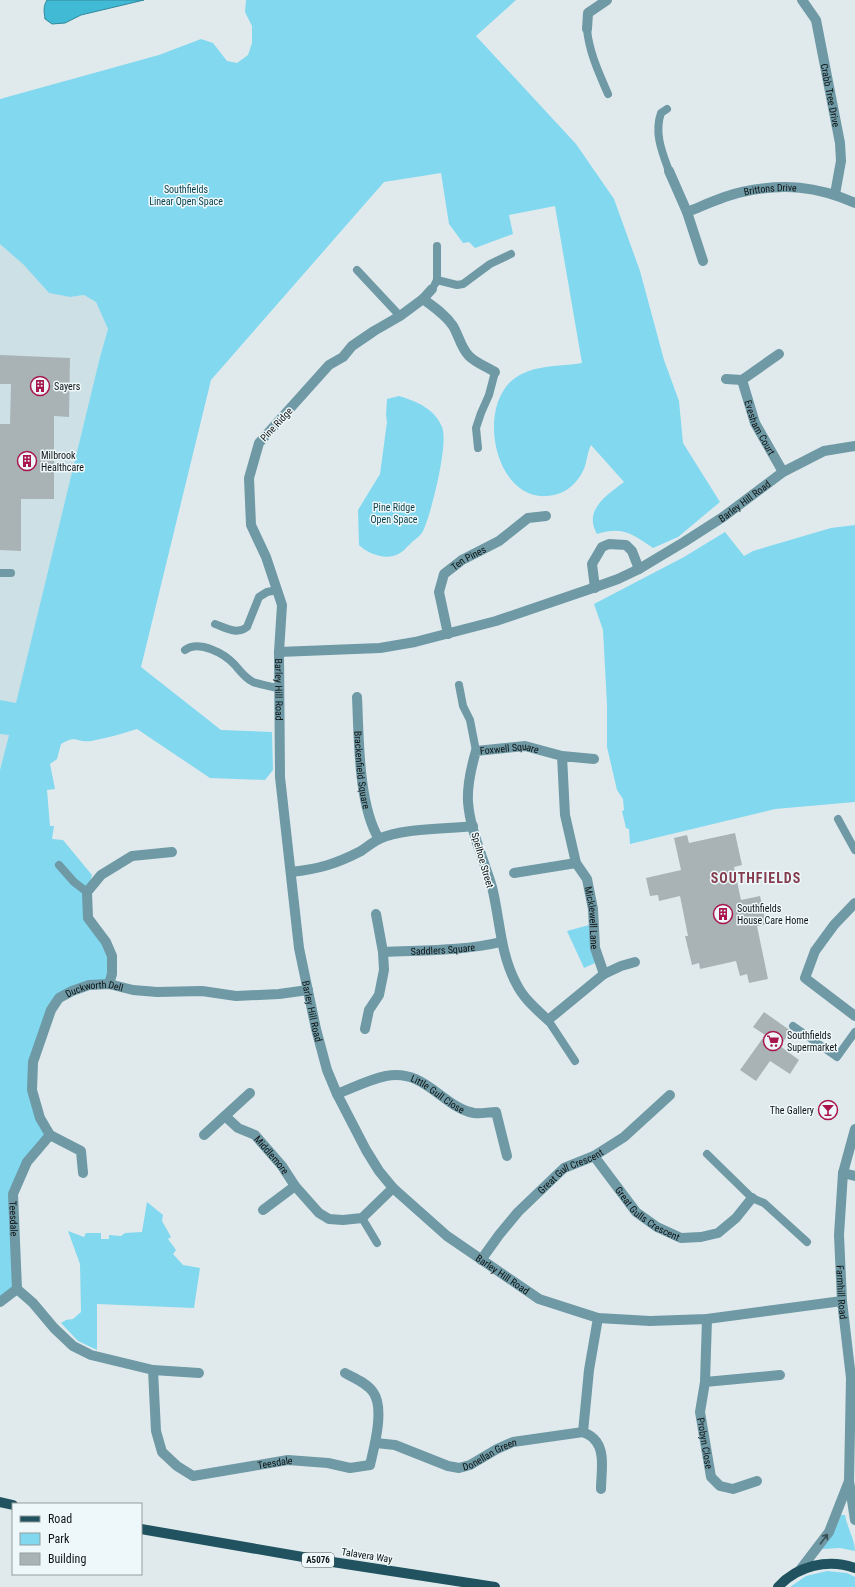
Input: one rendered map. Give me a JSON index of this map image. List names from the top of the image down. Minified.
{"streets":{"main road":["Talavera Way","A5076"],"street":["Crabb Tree Drive","Brittons Drive","Pine Ridge","Evesham Court","Barley Hill Road","Ten Pines","Foxwell Square","Brackenfield Square","Spelhoe Street","Micklewell Lane","Saddlers Square","Duckworth Dell","Little Gull Close","Middlemore","Great Gull Crescent","Great Gulls Crescent","Teesdale","Farmhill Road","Probyn Close","Donellan Green"]},"crossings":[["Crabb Tree Drive","Brittons Drive"],["Pine Ridge","Barley Hill Road"],["Evesham Court","Barley Hill Road"],["Barley Hill Road","Ten Pines"],["Barley Hill Road","Spelhoe Street"],["Barley Hill Road","Duckworth Dell"],["Barley Hill Road","Little Gull Close"],["Barley Hill Road","Great Gull Crescent"],["Barley Hill Road","Farmhill Road"],["Barley Hill Road","Probyn Close"],["Foxwell Square","Spelhoe Street"],["Foxwell Square","Micklewell Lane"],["Brackenfield Square","Spelhoe Street"],["Spelhoe Street","Saddlers Square"],["Duckworth Dell","Teesdale"],["Great Gull Crescent","Great Gulls Crescent"],["Teesdale","Donellan Green"]],"districts":["SOUTHFIELDS"],"parks":["Southfields Linear Open Space","Pine Ridge Open Space"],"places":{"building":["Sayers","Milbrook Healthcare","Southfields House Care Home"],"supermarket":["Southfields Supermarket"],"bar":["The Gallery"]},"legend":["Road","Park","Building"]}
